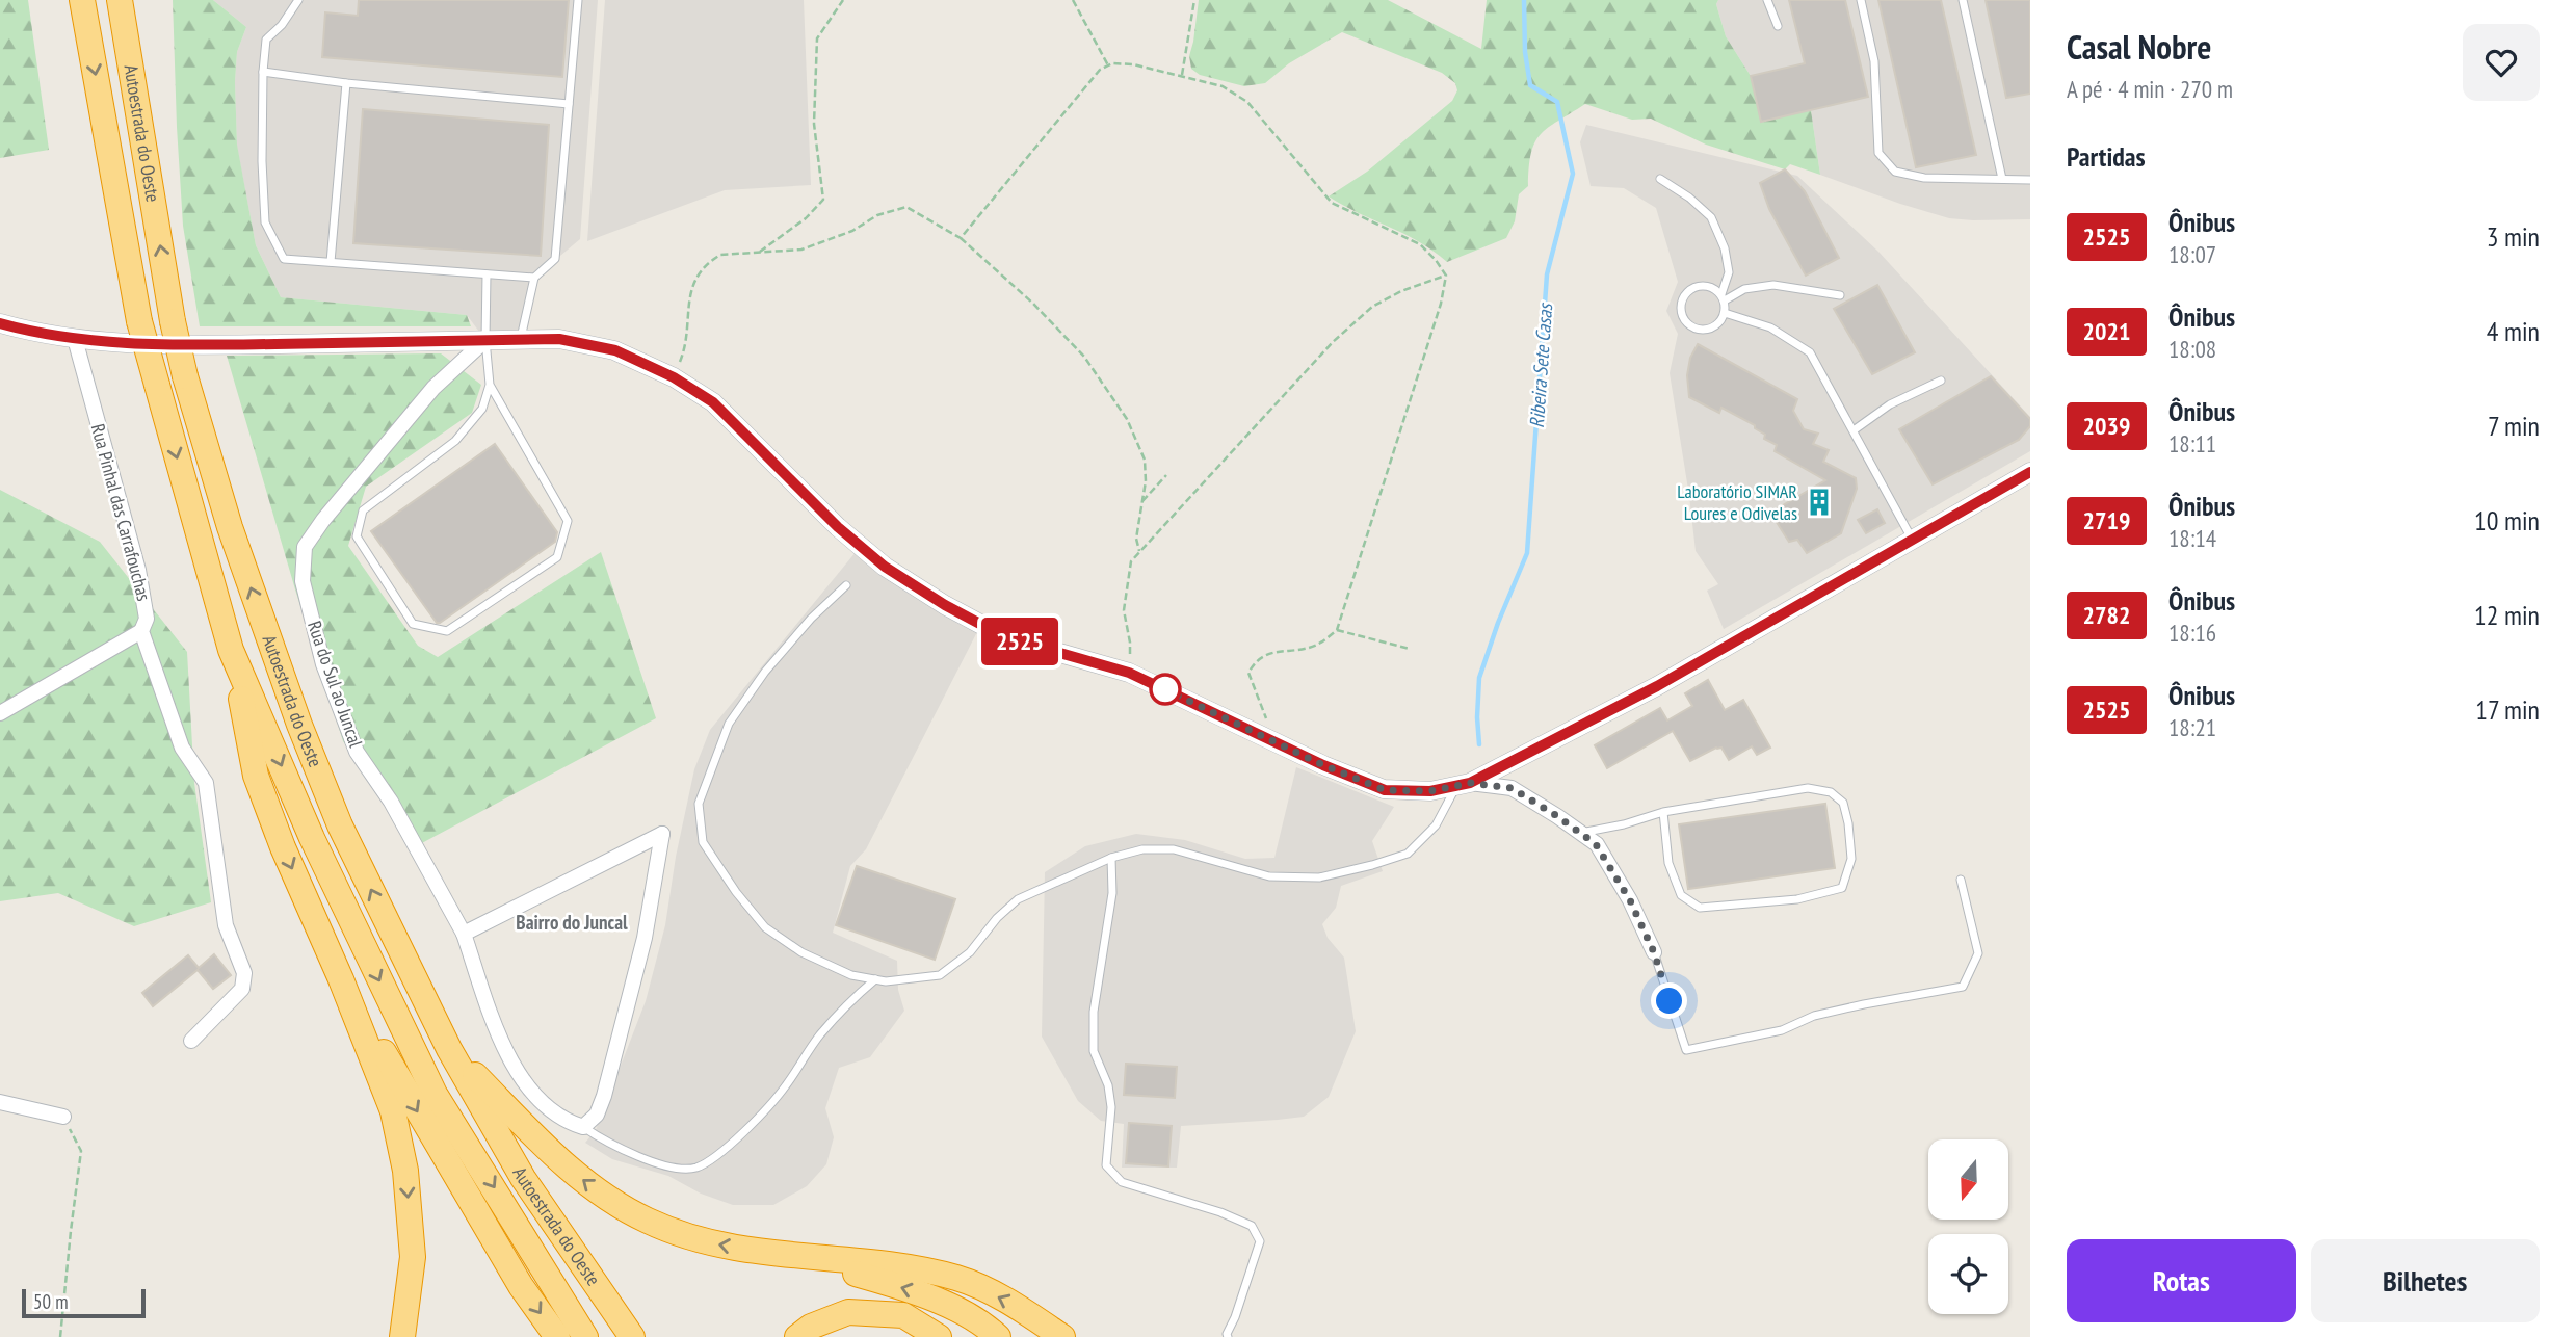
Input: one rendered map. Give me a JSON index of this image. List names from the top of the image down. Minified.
{"streets":{"highway":["Autoestrada do Oeste"],"street":["Rua Pinhal das Carrafouchas","Rua do Sul ao Juncal"]},"districts":["Bairro do Juncal"],"water":["Ribeira Sete Casas"],"places":{"building":["Laboratório SIMAR Loures e Odivelas"]},"lines":["bus line 2525"],"scale_bar":"50 m","north":"bottom","page":{"on_map":"2525","heading":[["Casal Nobre","A pé · 4 min · 270 m"],"Partidas"],"list":[{"mark":"2525","name":"Ônibus","note":"18:07","value":"3 min"},{"mark":"2021","name":"Ônibus","note":"18:08","value":"4 min"},{"mark":"2039","name":"Ônibus","note":"18:11","value":"7 min"},{"mark":"2719","name":"Ônibus","note":"18:14","value":"10 min"},{"mark":"2782","name":"Ônibus","note":"18:16","value":"12 min"},{"mark":"2525","name":"Ônibus","note":"18:21","value":"17 min"}],"buttons":["Rotas","Bilhetes"],"scale":"50 m"}}
